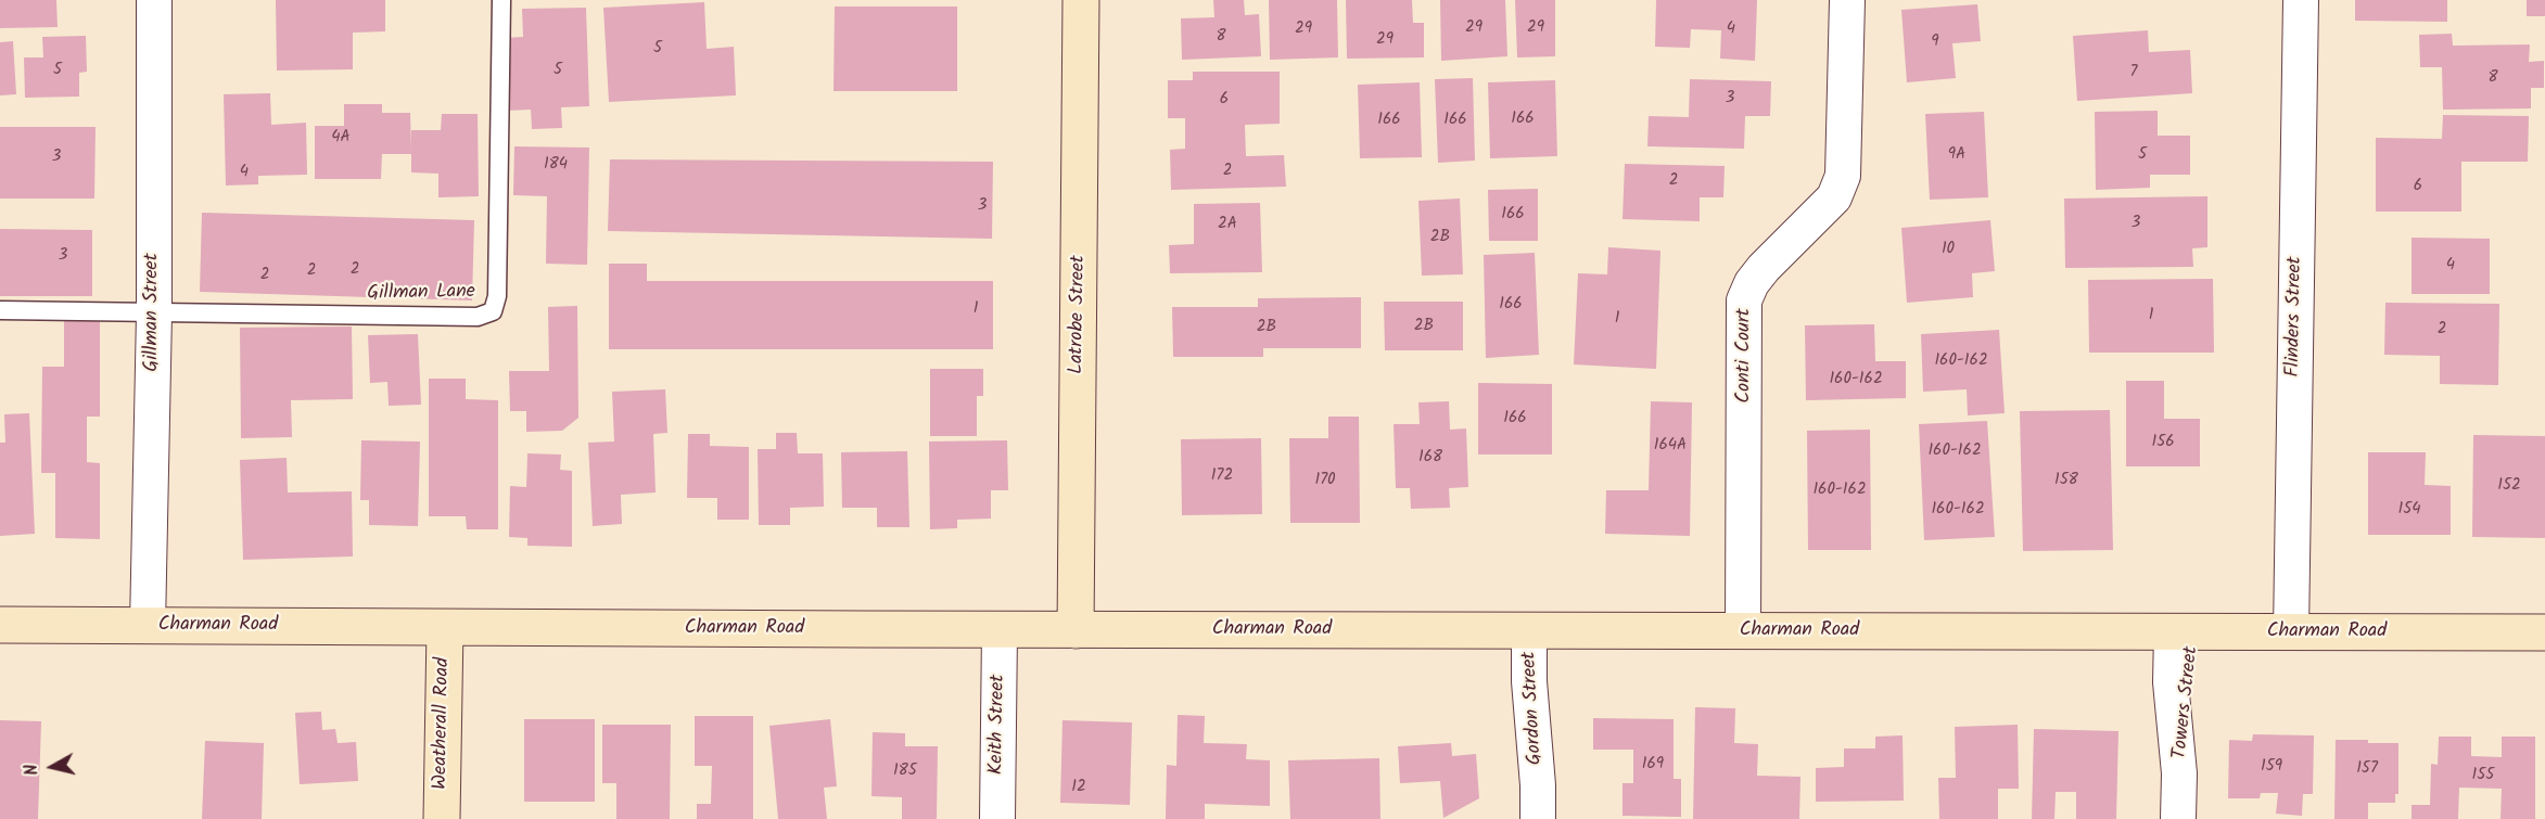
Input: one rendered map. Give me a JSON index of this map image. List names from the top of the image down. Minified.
{"streets":{"main road":["Latrobe Street","Charman Road","Weatherall Road"],"street":["Gillman Street","Flinders Street","Conti Court","Towers Street","Gordon Street","Keith Street"],"lane":["Gillman Lane"]},"crossings":[["Gillman Lane","Gillman Street"],["Gillman Street","Charman Road"],["Latrobe Street","Charman Road"],["Flinders Street","Charman Road"],["Conti Court","Charman Road"],["Charman Road","Towers Street"],["Charman Road","Gordon Street"],["Charman Road","Weatherall Road"],["Charman Road","Keith Street"]],"house_numbers":["29","29","29","4","8","29","9","5","5","5","7","8","3","6","166","166","166","4A","9A","5","3","184","2","4","2","6","3","166","3","2A","2B","10","3","4","2","2","2","166","1","1","1","2B","2B","2","160-162","160-162","166","156","164A","160-162","168","172","170","158","152","160-162","160-162","154","169","159","157","185","155","12"],"north":"left"}
